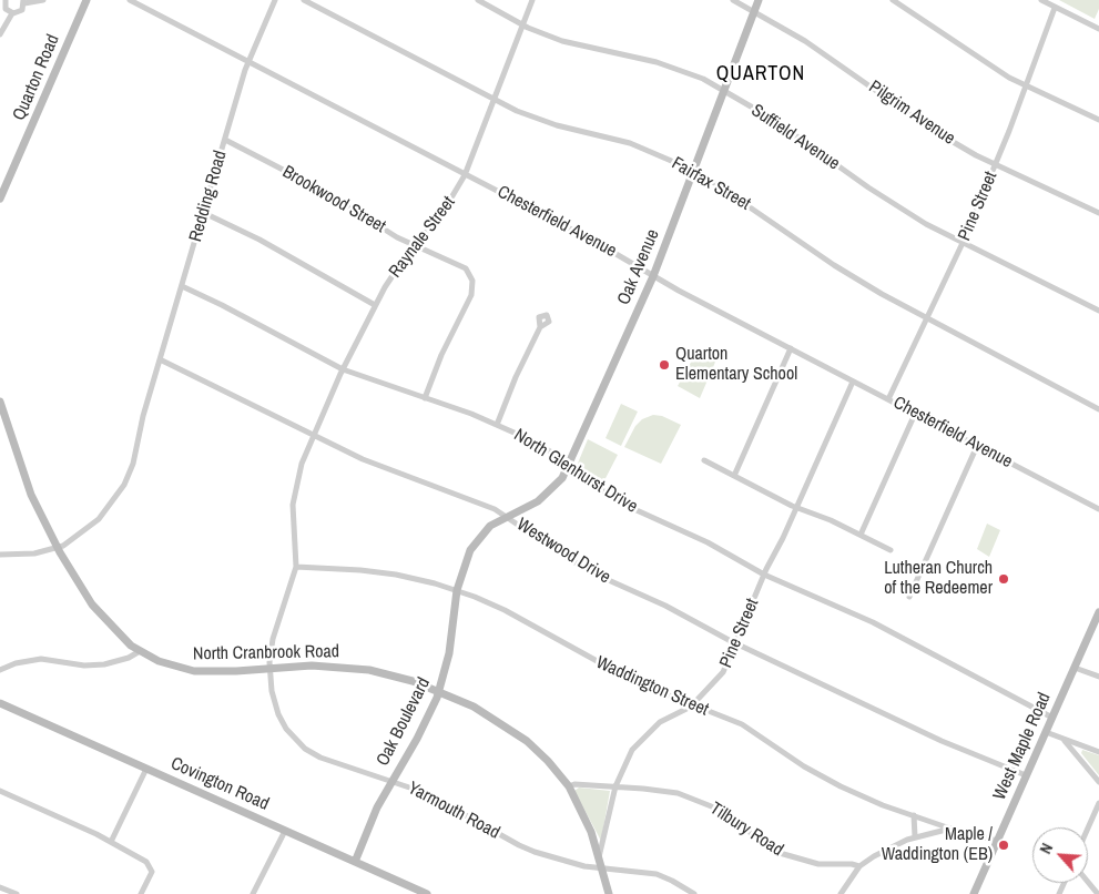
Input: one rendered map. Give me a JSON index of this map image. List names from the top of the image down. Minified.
{"streets":{"street":["Quarton Road","Pilgrim Avenue","Suffield Avenue","Fairfax Street","Redding Road","Brookwood Street","Pine Street","Chesterfield Avenue","Raynale Street","Oak Avenue","North Glenhurst Drive","Westwood Drive","North Cranbrook Road","Waddington Street","Oak Boulevard","West Maple Road","Covington Road","Yarmouth Road","Tilbury Road"]},"crossings":[["Pilgrim Avenue","Pine Street"],["Pilgrim Avenue","Oak Avenue"],["Suffield Avenue","Pine Street"],["Suffield Avenue","Raynale Street"],["Suffield Avenue","Oak Avenue"],["Fairfax Street","Pine Street"],["Fairfax Street","Raynale Street"],["Fairfax Street","Oak Avenue"],["Redding Road","Brookwood Street"],["Redding Road","Chesterfield Avenue"],["Redding Road","North Glenhurst Drive"],["Redding Road","Westwood Drive"],["Redding Road","North Cranbrook Road"],["Brookwood Street","Raynale Street"],["Brookwood Street","North Glenhurst Drive"],["Pine Street","Chesterfield Avenue"],["Pine Street","North Glenhurst Drive"],["Pine Street","Westwood Drive"],["Pine Street","North Cranbrook Road"],["Pine Street","Waddington Street"],["Pine Street","Tilbury Road"],["Chesterfield Avenue","Raynale Street"],["Chesterfield Avenue","Oak Avenue"],["Raynale Street","North Glenhurst Drive"],["Raynale Street","Westwood Drive"],["Raynale Street","Yarmouth Road"],["Oak Avenue","North Glenhurst Drive"],["Oak Avenue","Westwood Drive"],["Oak Avenue","Oak Boulevard"],["North Glenhurst Drive","West Maple Road"],["Westwood Drive","Oak Boulevard"],["Westwood Drive","West Maple Road"],["North Cranbrook Road","Oak Boulevard"],["North Cranbrook Road","Yarmouth Road"],["North Cranbrook Road","Tilbury Road"],["Waddington Street","Oak Boulevard"],["Waddington Street","West Maple Road"],["Waddington Street","Yarmouth Road"],["Oak Boulevard","Covington Road"],["Oak Boulevard","Yarmouth Road"]],"districts":["QUARTON"],"places":["Quarton Elementary School","Lutheran Church of the Redeemer","Maple / Waddington (EB)"],"north":"top left"}
